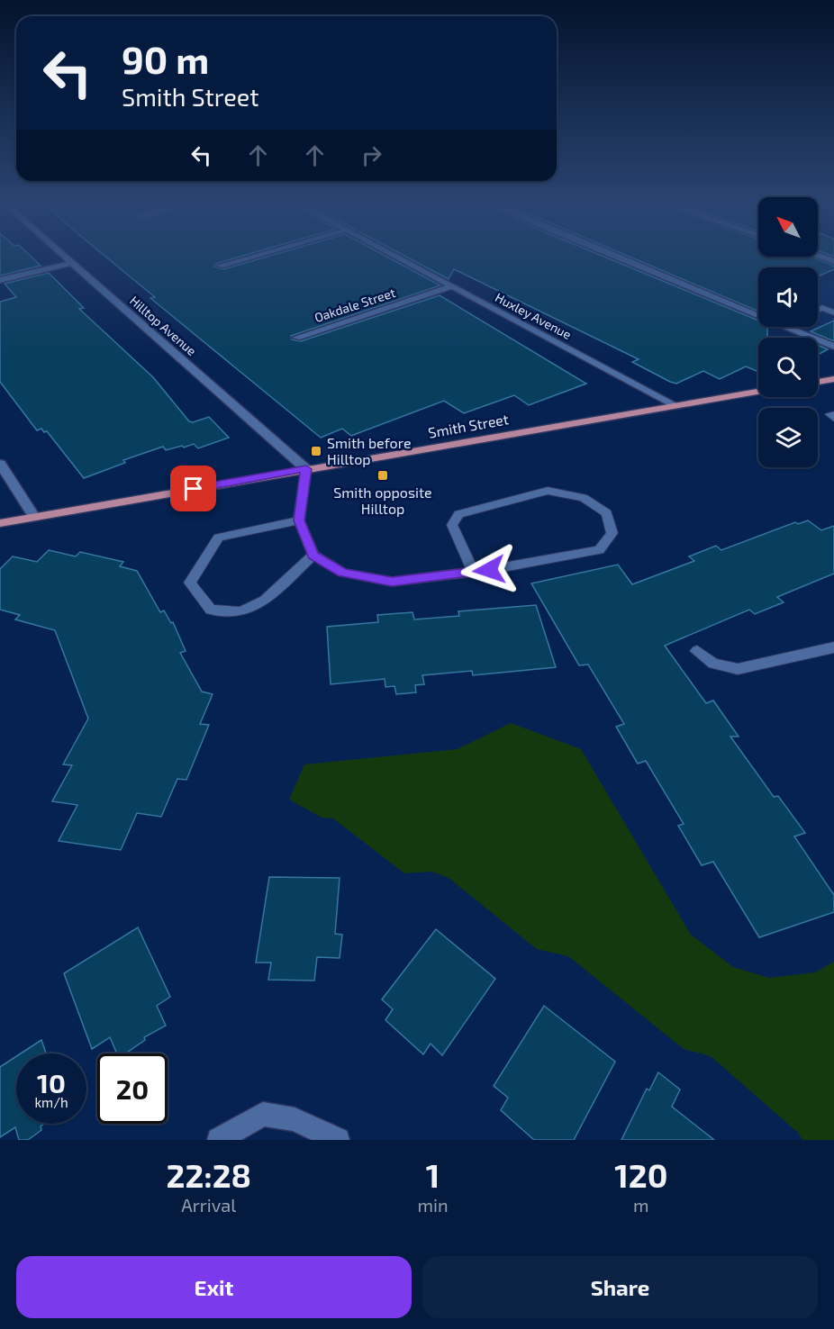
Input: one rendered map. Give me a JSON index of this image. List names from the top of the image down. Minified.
{"streets":{"main road":["Smith Street"],"street":["Oakdale Street","Huxley Avenue","Hilltop Avenue"]},"crossings":[["Oakdale Street","Huxley Avenue"],["Huxley Avenue","Smith Street"],["Hilltop Avenue","Smith Street"]],"places":{"transit":["Smith before Hilltop","Smith opposite Hilltop"]},"north":"top left","page":{"turn":["90 m","Smith Street"],"speed":"10 km/h","limit":"20","eta":["22:28","Arrival","1","min","120","m"],"buttons":["Exit","Share"]}}
